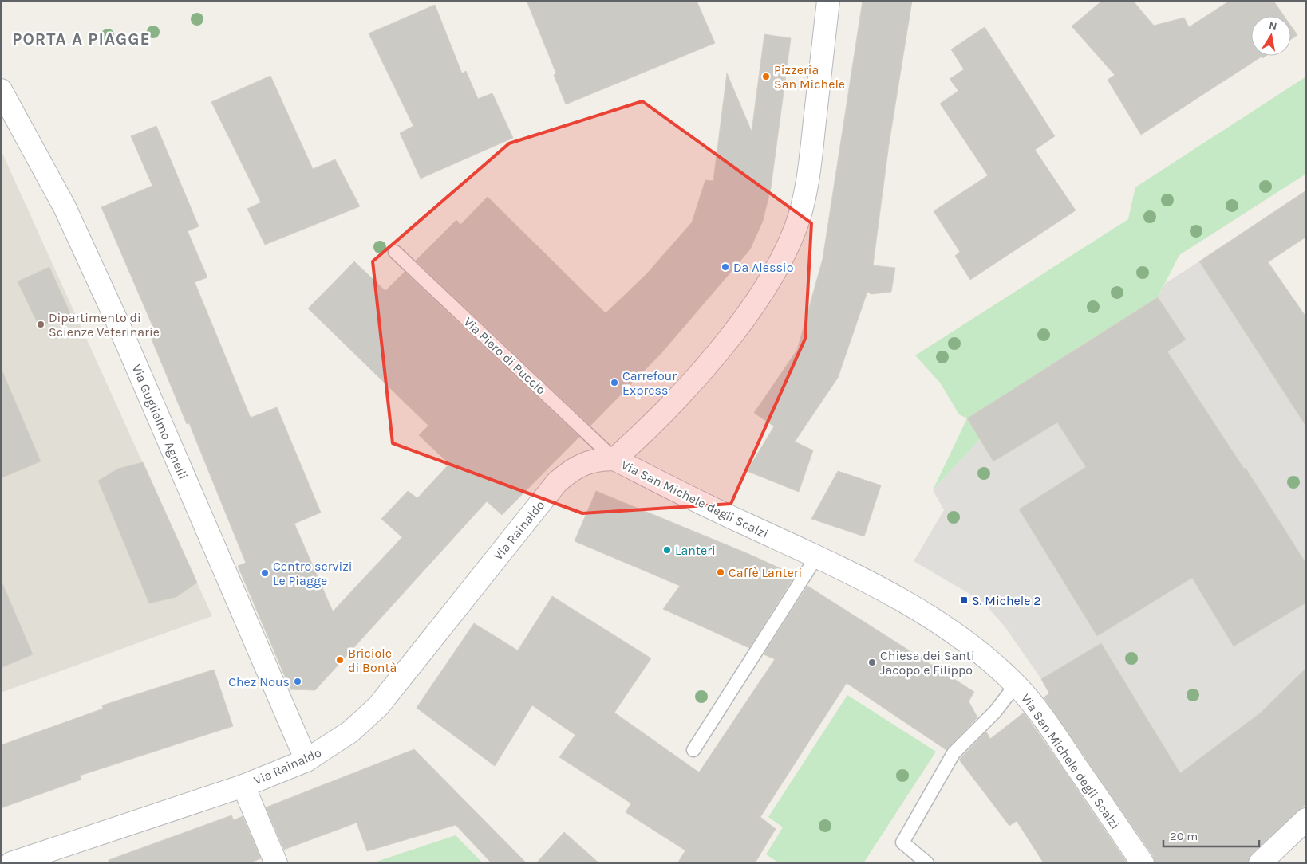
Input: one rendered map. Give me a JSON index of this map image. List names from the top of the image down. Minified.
{"streets":{"street":["Via Guglielmo Agnelli","Via San Michele degli Scalzi","Via Rainaldo"],"lane":["Via Piero di Puccio"]},"crossings":[["Via Piero di Puccio","Via San Michele degli Scalzi"],["Via Piero di Puccio","Via Rainaldo"],["Via Guglielmo Agnelli","Via Rainaldo"],["Via San Michele degli Scalzi","Via Rainaldo"]],"districts":["PORTA A PIAGGE"],"places":{"other":["Pizzeria San Michele","Da Alessio","Dipartimento di Scienze Veterinarie","Carrefour Express","Lanteri","Caffè Lanteri","Centro servizi Le Piagge","Briciole di Bontà","Chiesa dei Santi Jacopo e Filippo","Chez Nous"],"transit":["S. Michele 2"]},"scale_bar":"20 m","north":"top"}
